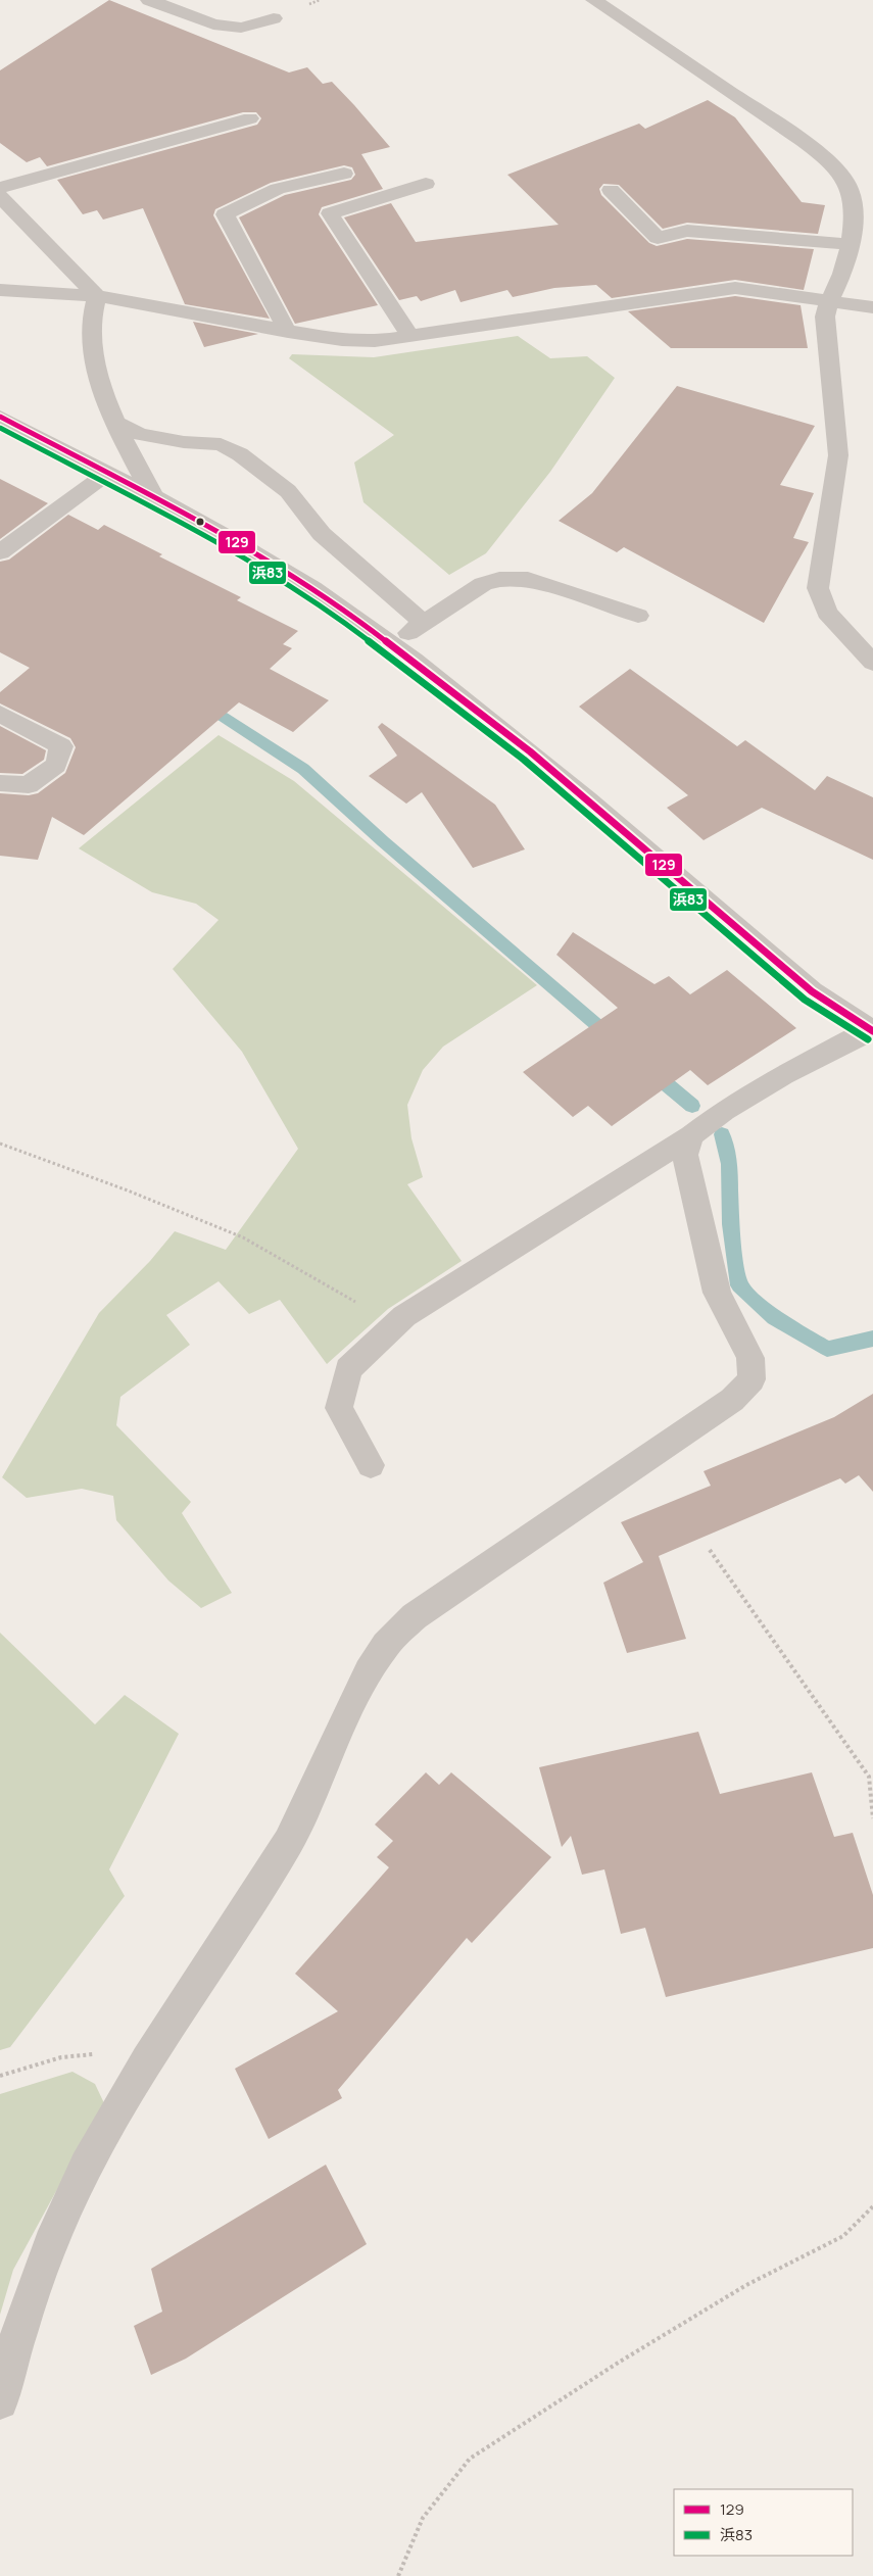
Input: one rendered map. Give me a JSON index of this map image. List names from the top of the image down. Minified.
{"lines":["transit line 129","transit line 浜83"],"legend":["129","浜83"]}
